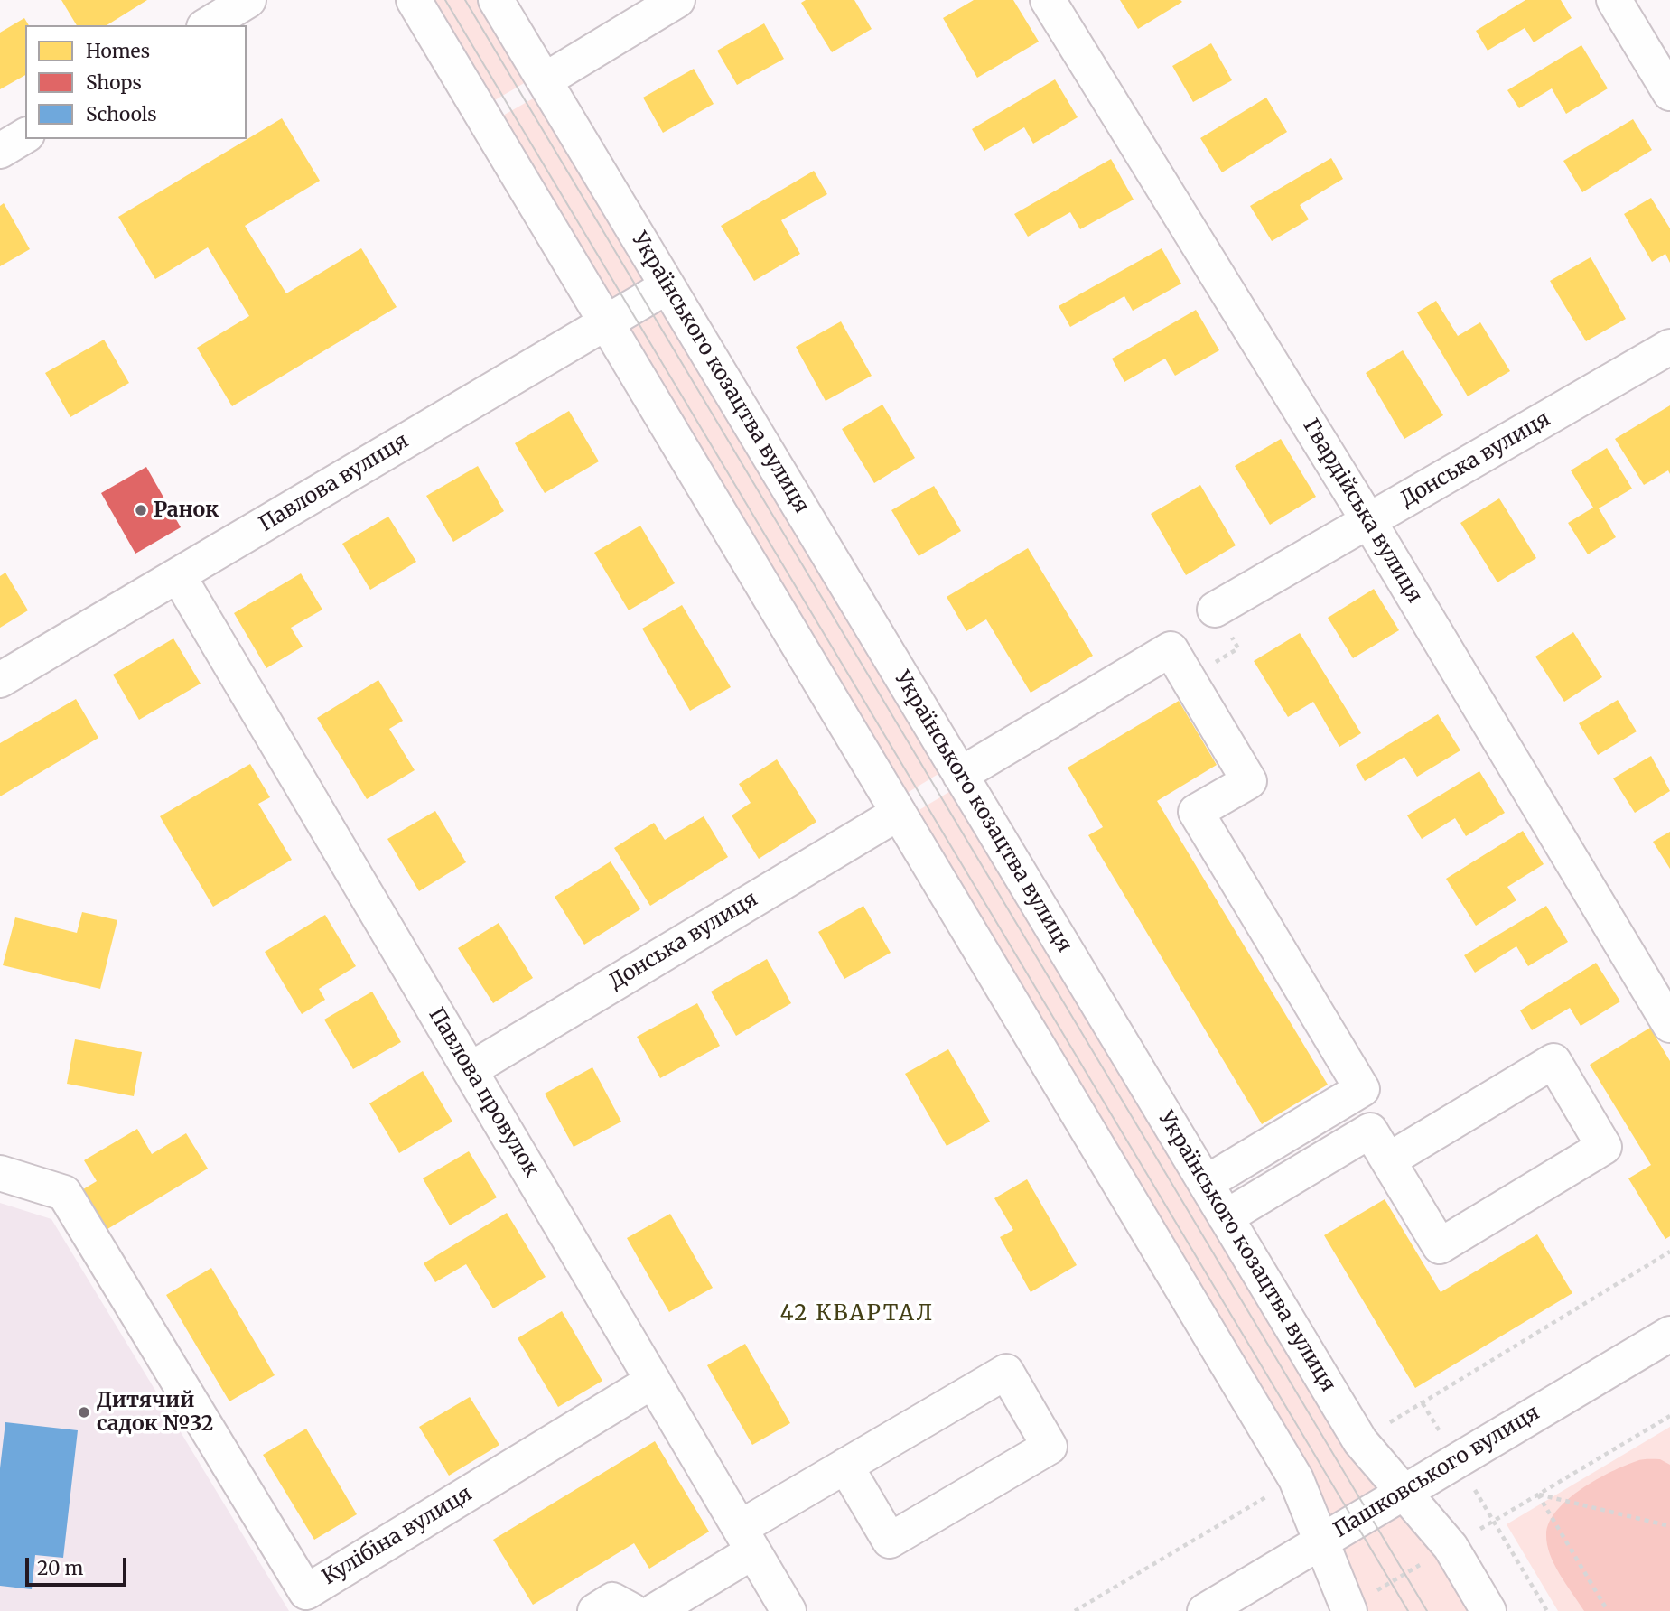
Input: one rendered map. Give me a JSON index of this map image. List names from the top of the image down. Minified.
{"streets":{"street":["Українського козацтва вулиця","Донська вулиця","Павлова вулиця","Гвардійська вулиця","Павлова провулок","Пашковського вулиця","Кулібіна вулиця"]},"crossings":[["Українського козацтва вулиця","Павлова вулиця"],["Українського козацтва вулиця","Пашковського вулиця"],["Донська вулиця","Гвардійська вулиця"],["Донська вулиця","Павлова провулок"],["Павлова вулиця","Павлова провулок"],["Павлова провулок","Кулібіна вулиця"]],"districts":["42 КВАРТАЛ"],"places":["Ранок","Дитячий садок №32"],"legend":["Homes","Shops","Schools"],"scale_bar":"20 m"}
